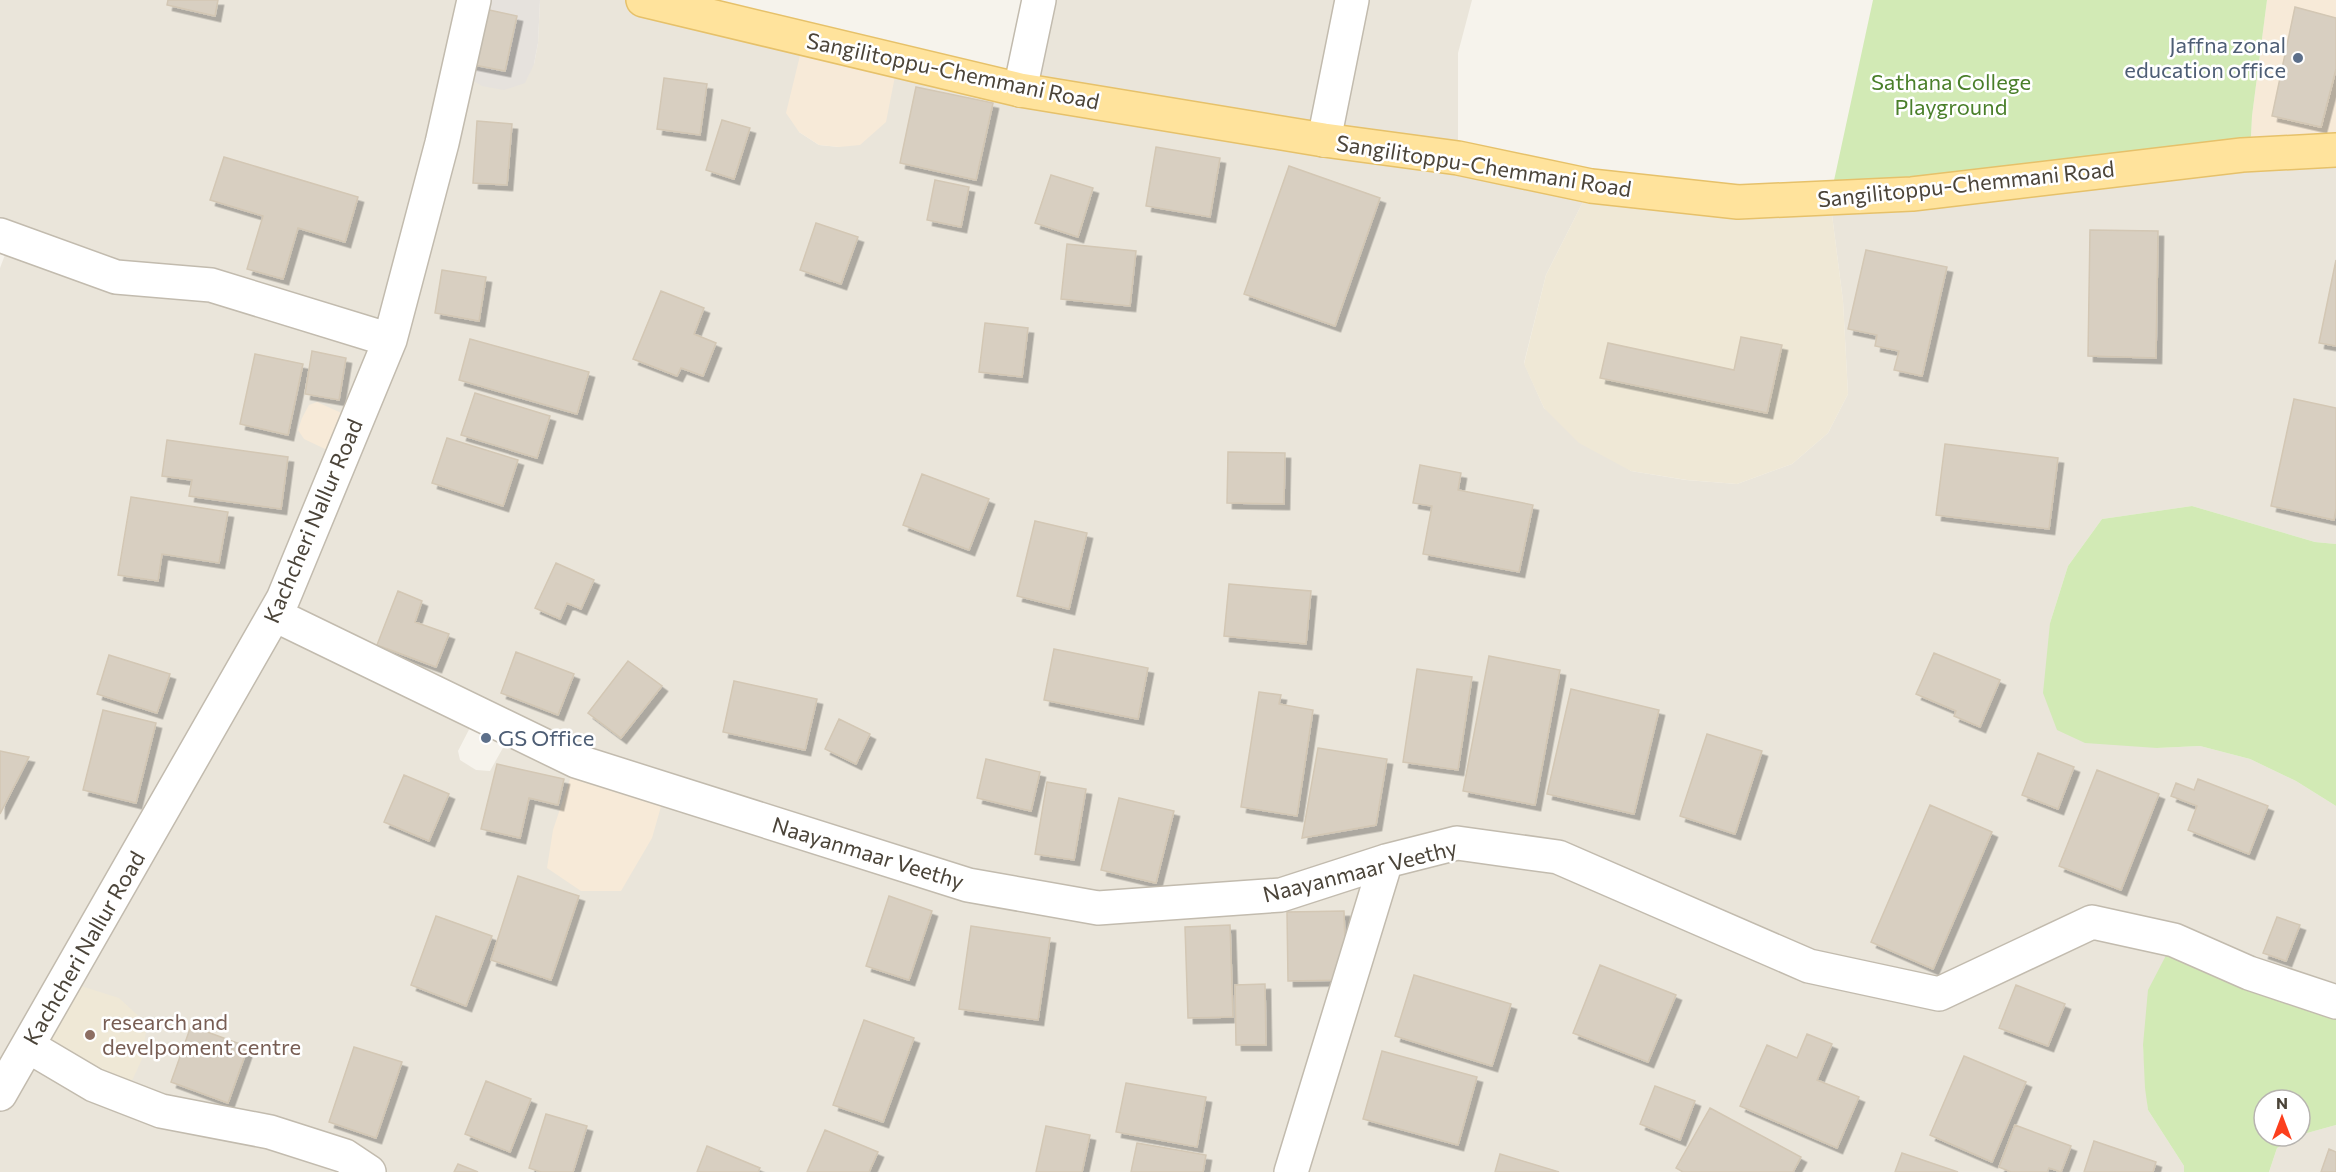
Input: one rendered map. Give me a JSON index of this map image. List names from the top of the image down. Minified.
{"streets":{"main road":["Sangilitoppu-Chemmani Road"],"street":["Kachcheri Nallur Road","Naayanmaar Veethy"]},"crossings":[["Kachcheri Nallur Road","Naayanmaar Veethy"]],"parks":["Sathana College Playground"],"places":["Jaffna zonal education office","GS Office","research and develpoment centre"],"north":"top"}
